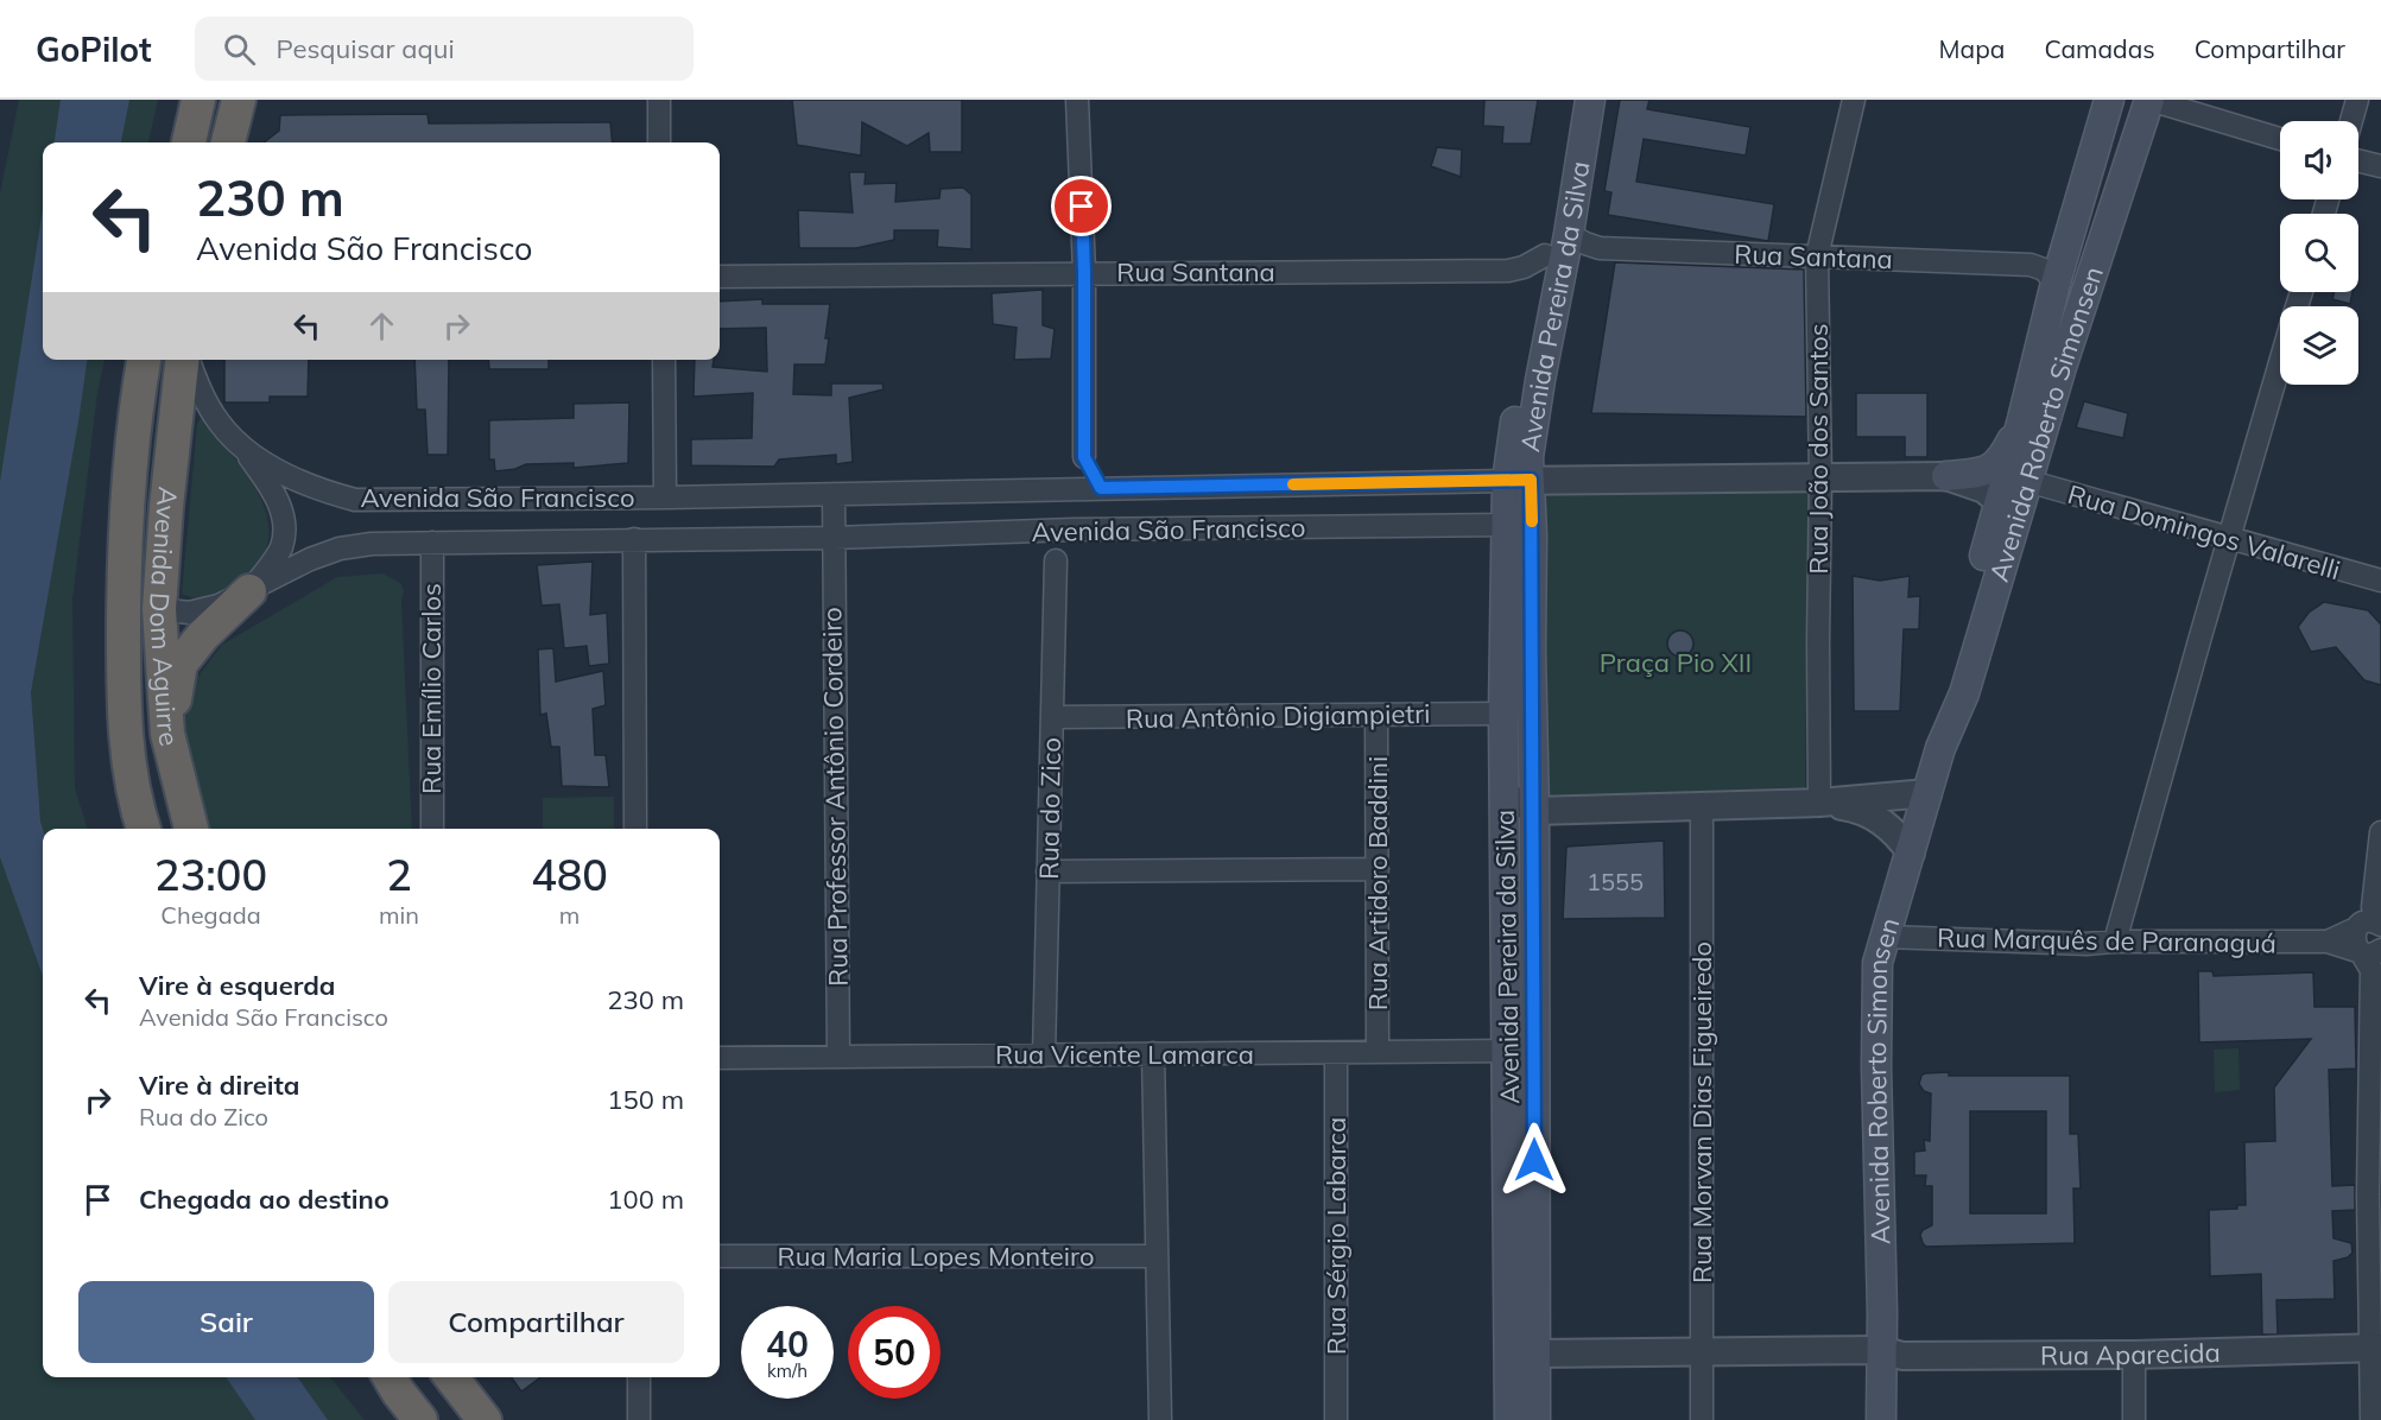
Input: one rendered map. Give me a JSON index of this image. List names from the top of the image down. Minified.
{"streets":{"highway":["Avenida Dom Aguirre"],"main road":["Avenida Pereira da Silva","Avenida Roberto Simonsen"],"street":["Rua Santana","Rua João dos Santos","Avenida São Francisco","Rua Domingos Valarelli","Rua Emílio Carlos","Rua Antônio Digiampietri","Rua Professor Antônio Cordeiro","Rua do Zico","Rua Artidoro Baddini","Rua Marquês de Paranaguá","Rua Vicente Lamarca","Rua Morvan Dias Figueiredo","Rua Sérgio Labarca","Rua Maria Lopes Monteiro","Rua Aparecida"]},"crossings":[["Rua Santana","Avenida Pereira da Silva"],["Rua Santana","Avenida Roberto Simonsen"],["Rua Santana","Rua João dos Santos"],["Avenida Pereira da Silva","Avenida São Francisco"],["Avenida Pereira da Silva","Rua Antônio Digiampietri"],["Avenida Pereira da Silva","Rua Vicente Lamarca"],["Avenida Pereira da Silva","Rua Aparecida"],["Avenida Roberto Simonsen","Rua Domingos Valarelli"],["Avenida Roberto Simonsen","Rua Marquês de Paranaguá"],["Avenida Roberto Simonsen","Rua Aparecida"],["Avenida São Francisco","Avenida Dom Aguirre"],["Avenida São Francisco","Rua Emílio Carlos"],["Avenida São Francisco","Rua Professor Antônio Cordeiro"],["Avenida São Francisco","Rua do Zico"],["Rua Antônio Digiampietri","Rua do Zico"],["Rua Antônio Digiampietri","Rua Artidoro Baddini"],["Rua Professor Antônio Cordeiro","Rua Vicente Lamarca"],["Rua do Zico","Rua Vicente Lamarca"],["Rua Artidoro Baddini","Rua Vicente Lamarca"],["Rua Vicente Lamarca","Rua Sérgio Labarca"],["Rua Morvan Dias Figueiredo","Rua Aparecida"]],"parks":["Praça Pio XII"],"house_numbers":["1555"],"page":{"header":"GoPilot","search":"Pesquisar aqui","nav":["Mapa","Camadas","Compartilhar"],"turn":["230 m","Avenida São Francisco"],"eta":["23:00","Chegada","2","min","480","m"],"list":[{"name":"Vire à esquerda","note":"Avenida São Francisco","value":"230 m"},{"name":"Vire à direita","note":"Rua do Zico","value":"150 m"},{"name":"Chegada ao destino","value":"100 m"}],"buttons":["Sair","Compartilhar"],"speed":"40 km/h","limit":"50"}}
